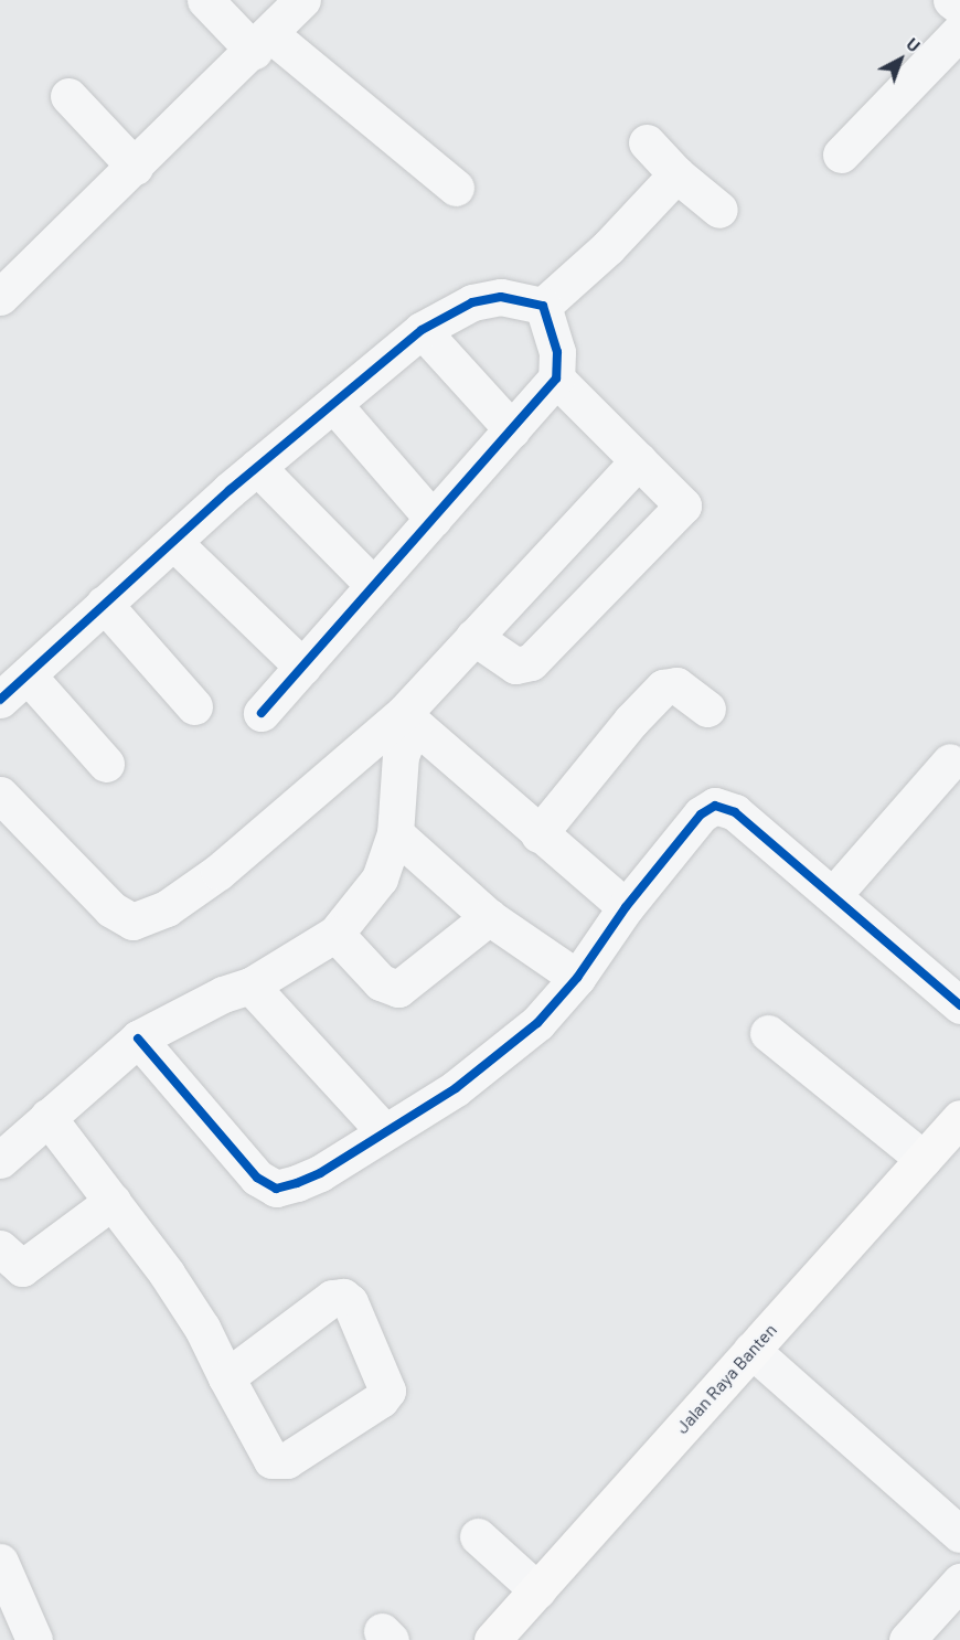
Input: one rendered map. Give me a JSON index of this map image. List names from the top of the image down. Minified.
{"streets":{"main road":["Jalan Raya Banten"]},"north":"top right"}
